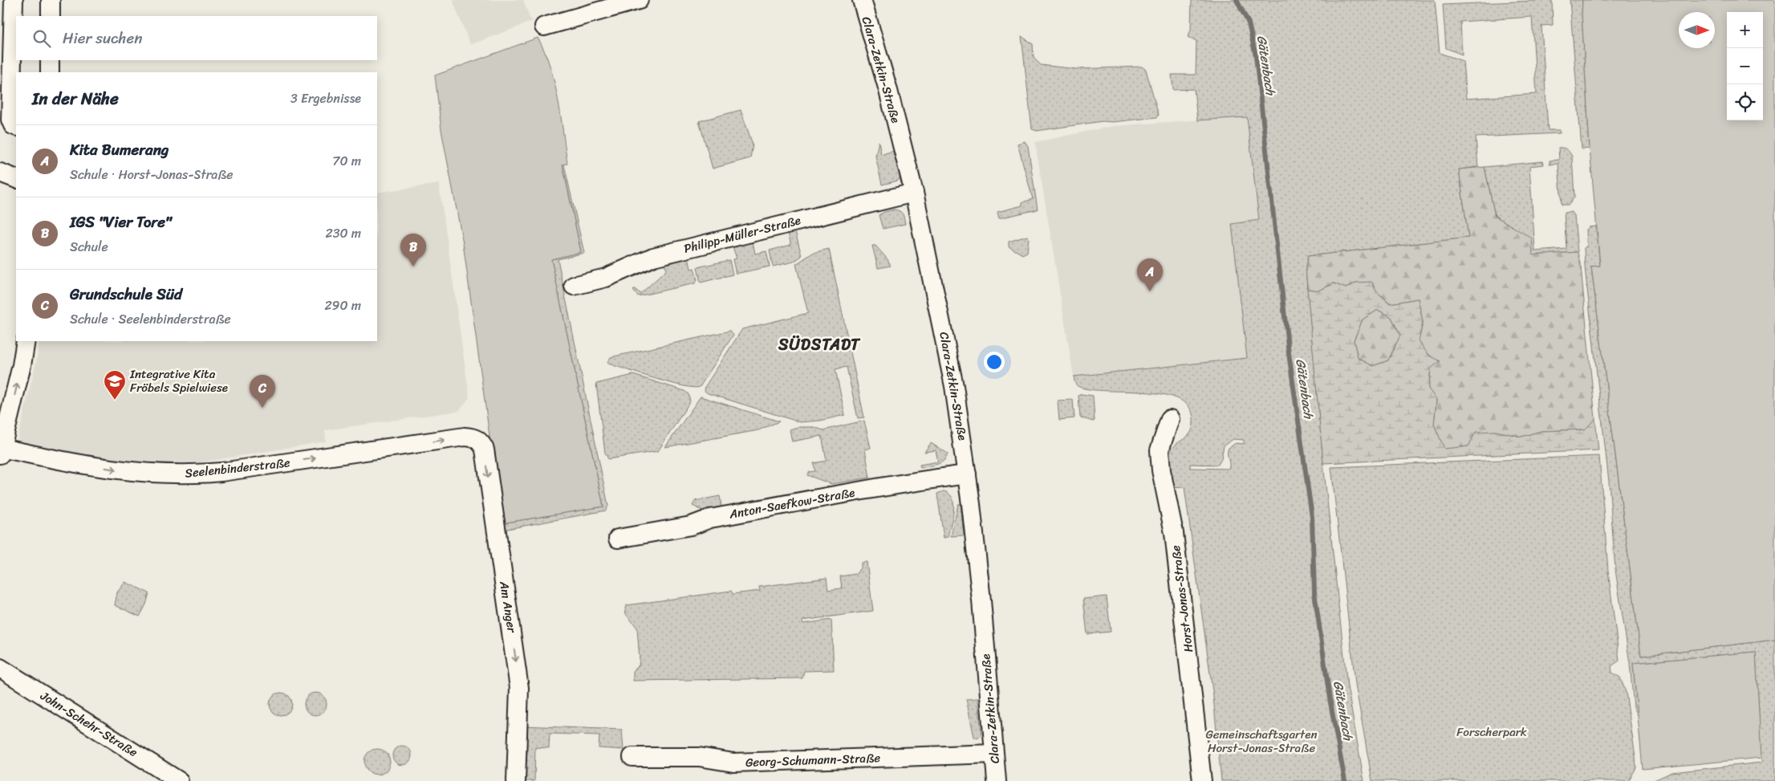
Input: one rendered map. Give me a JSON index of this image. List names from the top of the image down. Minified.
{"streets":{"street":["Clara-Zetkin-Straße","Philipp-Müller-Straße","Seelenbinderstraße","Anton-Saefkow-Straße","Horst-Jonas-Straße","Am Anger","John-Schehr-Straße","Georg-Schumann-Straße"]},"crossings":[["Clara-Zetkin-Straße","Philipp-Müller-Straße"],["Clara-Zetkin-Straße","Anton-Saefkow-Straße"],["Clara-Zetkin-Straße","Georg-Schumann-Straße"],["Seelenbinderstraße","Am Anger"]],"one_way":["Seelenbinderstraße","Am Anger"],"districts":["SÜDSTADT"],"water":["Gätenbach"],"parks":["Forscherpark","Gemeinschaftsgarten Horst-Jonas-Straße"],"places":{"school or university":["Integrative Kita Fröbels Spielwiese"]},"north":"right","page":{"map_buttons":["+","−"],"search":"Hier suchen","heading":["In der Nähe","3 Ergebnisse"],"list":[{"mark":"A","name":"Kita Bumerang","note":"Schule · Horst-Jonas-Straße","value":"70 m"},{"mark":"B","name":"IGS \"Vier Tore\"","note":"Schule","value":"230 m"},{"mark":"C","name":"Grundschule Süd","note":"Schule · Seelenbinderstraße","value":"290 m"}],"pins":["B","A","C"]}}
